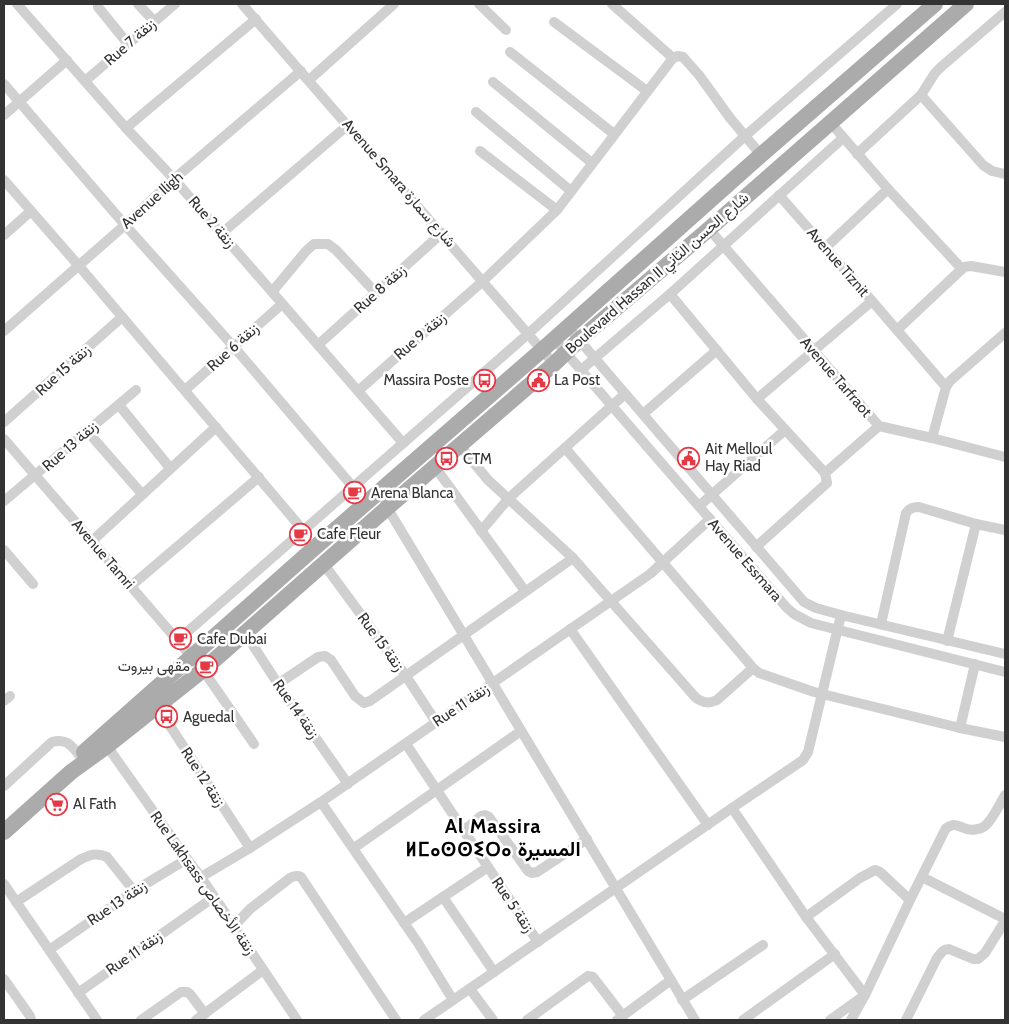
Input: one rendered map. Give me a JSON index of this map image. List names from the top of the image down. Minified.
{"streets":{"main road":["Boulevard Hassan II شارع الحسن الثاني"],"street":["Rue 7 زنقة","Avenue Smara شارع سمارة","Avenue Iligh","Rue 2 زنقة","Avenue Tiznit","Rue 8 زنقة","Rue 9 زنقة","Rue 6 زنقة","Rue 15 زنقة","Avenue Tarfraot","Rue 13 زنقة","Avenue Tamri","Avenue Essmara","Rue 11 زنقة","Rue 14 زنقة","Rue 12 زنقة","Rue Lakhsass زنقة الأخصاص","Rue 5 زنقة"]},"crossings":[["Rue 7 زنقة","Rue 2 زنقة"],["Avenue Smara شارع سمارة","Avenue Iligh"],["Avenue Smara شارع سمارة","Boulevard Hassan II شارع الحسن الثاني"],["Avenue Smara شارع سمارة","Rue 8 زنقة"],["Avenue Smara شارع سمارة","Rue 9 زنقة"],["Avenue Iligh","Rue 2 زنقة"],["Rue 2 زنقة","Rue 8 زنقة"],["Rue 2 زنقة","Rue 9 زنقة"],["Rue 2 زنقة","Rue 6 زنقة"],["Boulevard Hassan II شارع الحسن الثاني","Rue 15 زنقة"],["Boulevard Hassan II شارع الحسن الثاني","Avenue Tarfraot"],["Boulevard Hassan II شارع الحسن الثاني","Avenue Tamri"],["Boulevard Hassan II شارع الحسن الثاني","Avenue Essmara"],["Boulevard Hassan II شارع الحسن الثاني","Rue 14 زنقة"],["Boulevard Hassan II شارع الحسن الثاني","Rue 12 زنقة"],["Boulevard Hassan II شارع الحسن الثاني","Rue Lakhsass زنقة الأخصاص"],["Rue 15 زنقة","Rue 11 زنقة"],["Rue 13 زنقة","Avenue Tamri"],["Rue 13 زنقة","Rue Lakhsass زنقة الأخصاص"],["Avenue Essmara","Rue 11 زنقة"],["Rue 11 زنقة","Rue 14 زنقة"],["Rue 11 زنقة","Rue 12 زنقة"],["Rue 11 زنقة","Rue Lakhsass زنقة الأخصاص"],["Rue 11 زنقة","Rue 5 زنقة"]],"districts":["Al Massira ⵍⵎⴰⵙⵙⵉⵔⴰ المسيرة"],"places":{"bus stop":["Massira Poste","CTM","Aguedal"],"public building":["La Post","Ait Melloul Hay Riad"],"cafe":["Arena Blanca","Cafe Fleur","Cafe Dubai","مقهى بيروت"],"supermarket":["Al Fath"]}}
